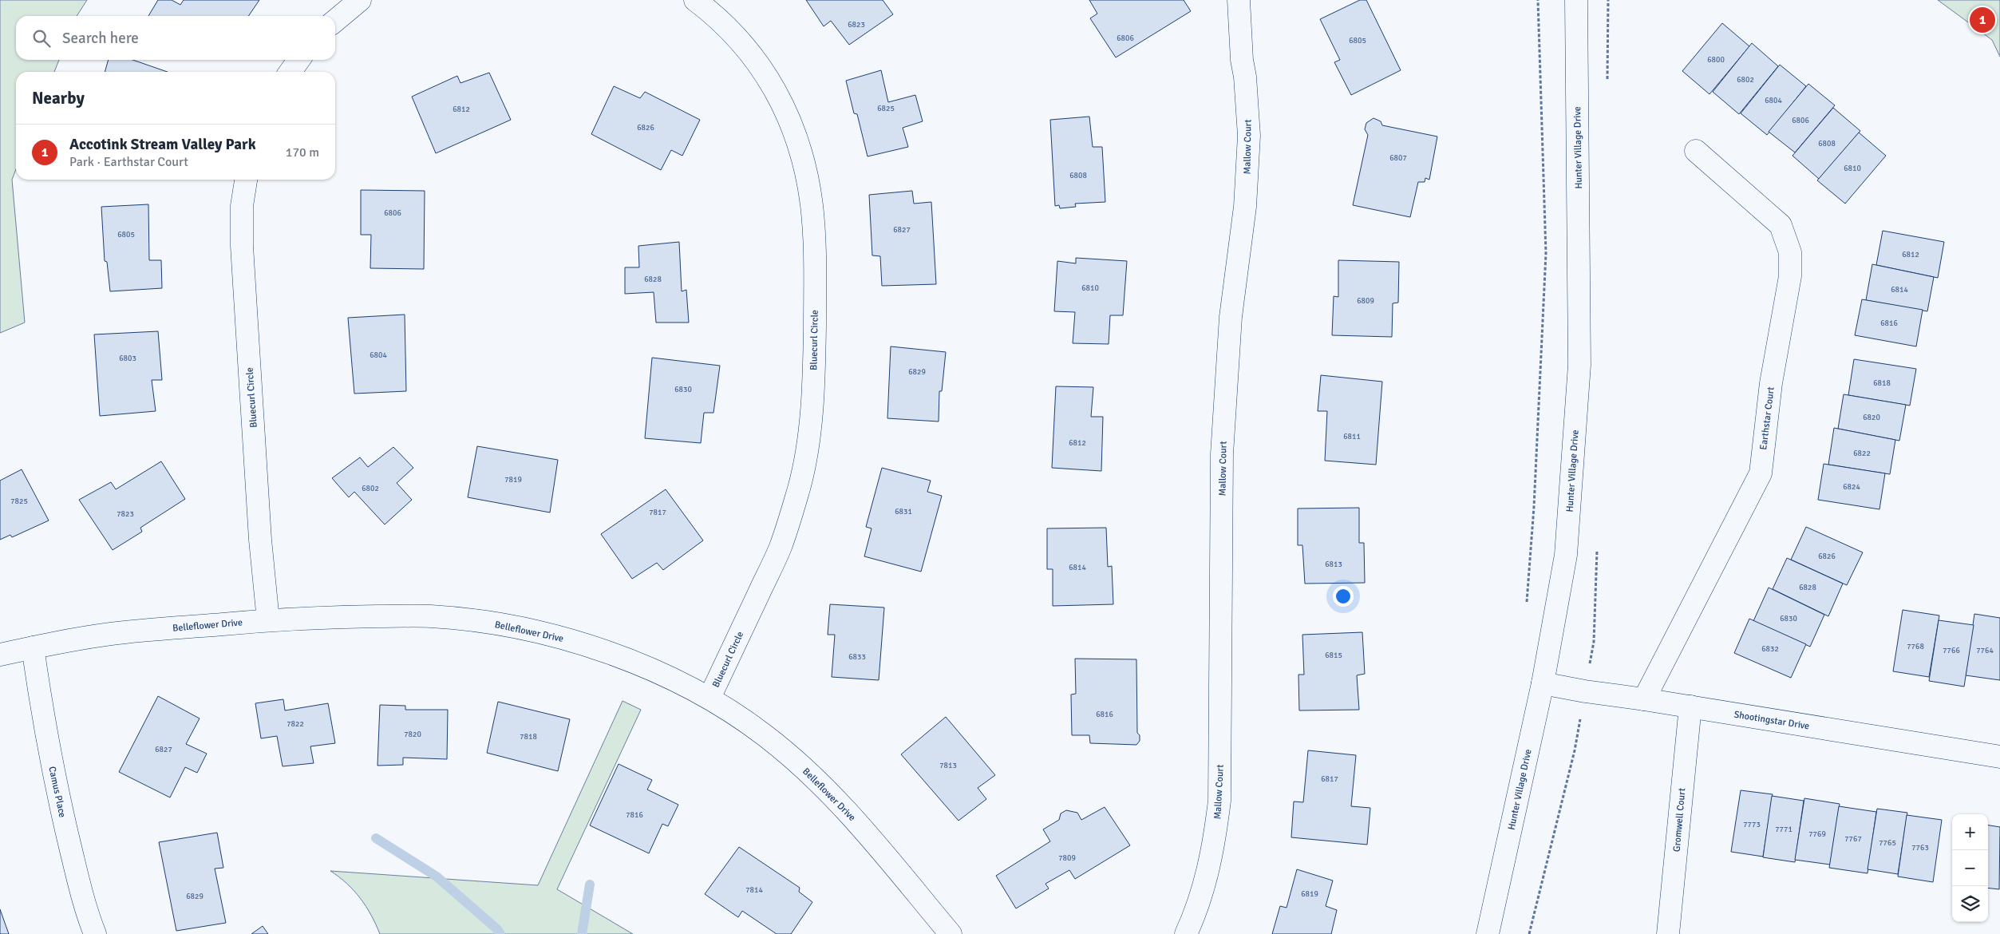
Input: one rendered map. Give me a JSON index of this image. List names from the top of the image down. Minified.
{"streets":{"street":["Mallow Court","Hunter Village Drive","Bluecurl Circle","Earthstar Court","Belleflower Drive","Shootingstar Drive","Camus Place","Gromwell Court"]},"crossings":[["Hunter Village Drive","Shootingstar Drive"],["Bluecurl Circle","Belleflower Drive"],["Earthstar Court","Shootingstar Drive"],["Belleflower Drive","Camus Place"],["Shootingstar Drive","Gromwell Court"]],"house_numbers":["6823","6806","6805","6800","6802","6804","6825","6812","6806","6826","6808","6807","6810","6808","6806","6827","6805","6812","6828","6810","6814","6809","6816","6804","6803","6829","6818","6830","6820","6811","6812","6822","7819","6824","6802","7825","6831","7817","7823","6826","6813","6814","6828","6830","7768","6832","7766","7764","6815","6833","6816","7822","7820","7818","6827","7813","6817","7816","7773","7771","7769","7767","7765","7763","7809","7814","6819","6829"],"page":{"pins":"1","search":"Search here","heading":"Nearby","list":[{"mark":"1","name":"Accotink Stream Valley Park","note":"Park · Earthstar Court","value":"170 m"}],"map_buttons":["+","−"]}}
